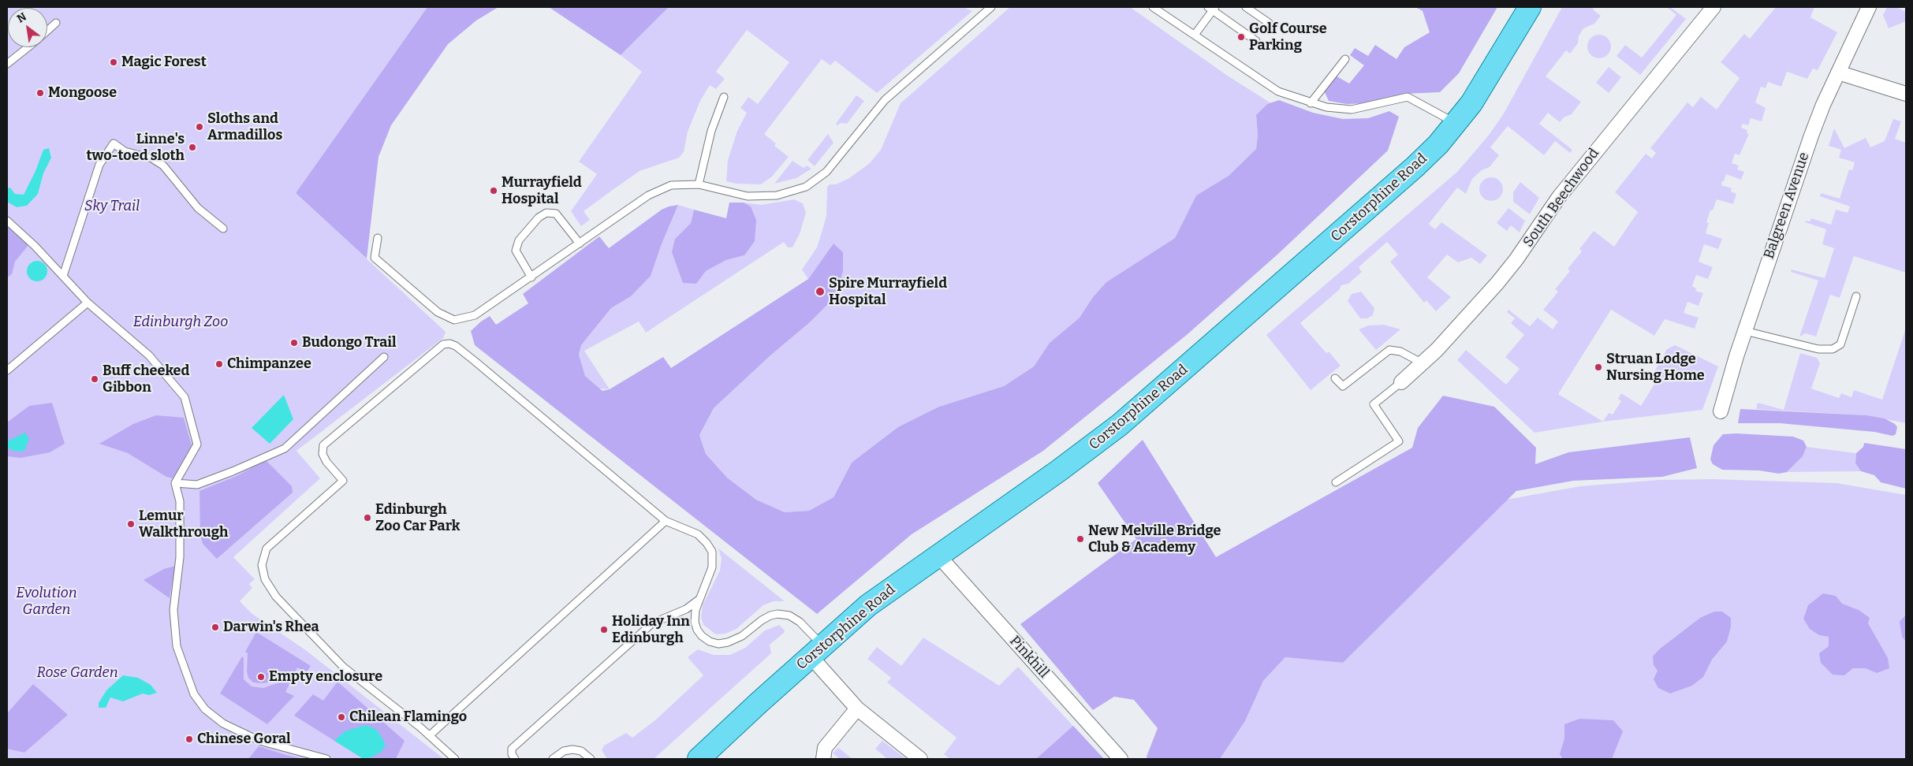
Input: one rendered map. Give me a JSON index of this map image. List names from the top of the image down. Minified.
{"streets":{"main road":["Corstorphine Road"],"street":["South Beechwood","Balgreen Avenue","Pinkhill"]},"crossings":[["Corstorphine Road","Pinkhill"]],"parks":["Sky Trail","Edinburgh Zoo","Evolution Garden","Rose Garden"],"places":["Golf Course Parking","Magic Forest","Mongoose","Sloths and Armadillos","Linne's two-toed sloth","Murrayfield Hospital","Spire Murrayfield Hospital","Budongo Trail","Chimpanzee","Struan Lodge Nursing Home","Buff cheeked Gibbon","Edinburgh Zoo Car Park","Lemur Walkthrough","New Melville Bridge Club & Academy","Darwin's Rhea","Holiday Inn Edinburgh","Empty enclosure","Chilean Flamingo","Chinese Goral"],"north":"top left"}
